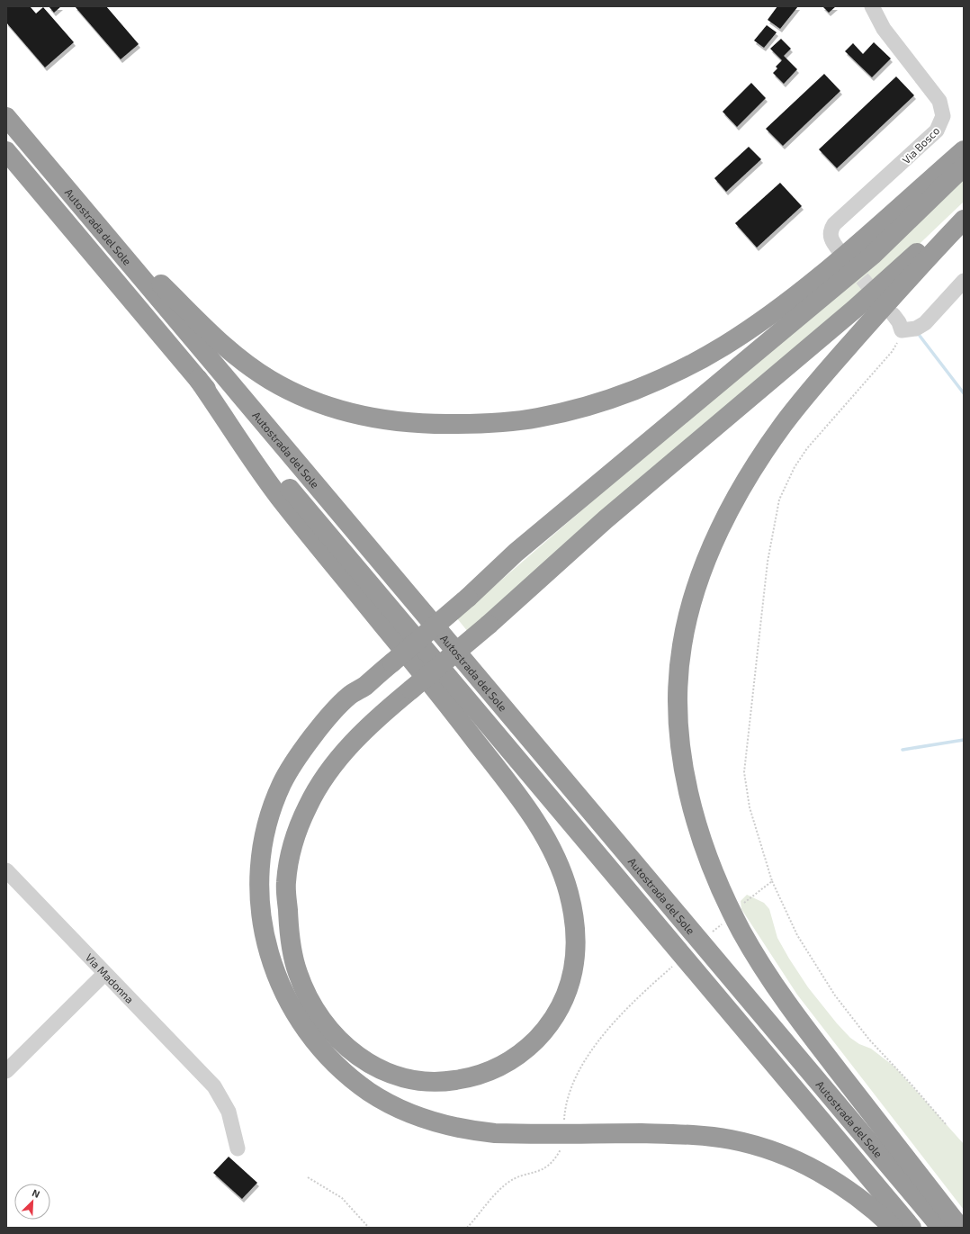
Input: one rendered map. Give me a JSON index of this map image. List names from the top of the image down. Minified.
{"streets":{"highway":["Autostrada del Sole"],"street":["Via Bosco","Via Madonna"]},"north":"top right"}
